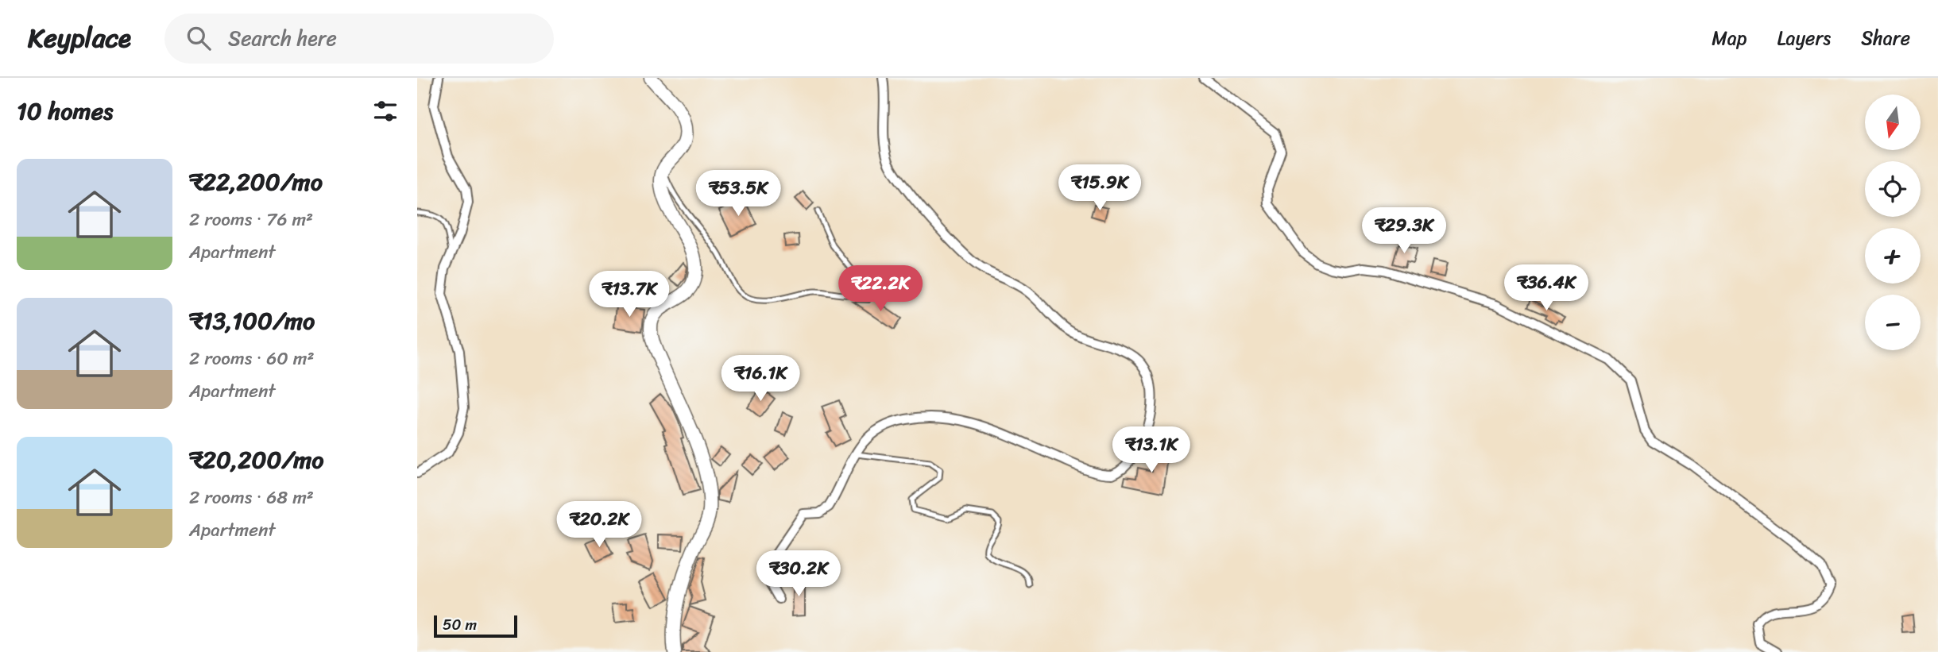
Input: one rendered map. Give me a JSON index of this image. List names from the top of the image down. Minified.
{"scale_bar":"50 m","north":"bottom","page":{"header":"Keyplace","search":"Search here","nav":["Map","Layers","Share"],"heading":"10 homes","map_buttons":["+","−"],"list":[{"name":"₹22,200/mo","note":"2 rooms · 76 m² · Apartment"},{"name":"₹13,100/mo","note":"2 rooms · 60 m² · Apartment"},{"name":"₹20,200/mo","note":"2 rooms · 68 m² · Apartment"}],"price":["₹15.9K","₹53.5K","₹29.3K","₹36.4K","₹22.2K","₹13.7K","₹16.1K","₹13.1K","₹20.2K","₹30.2K"],"scale":"50 m"}}
